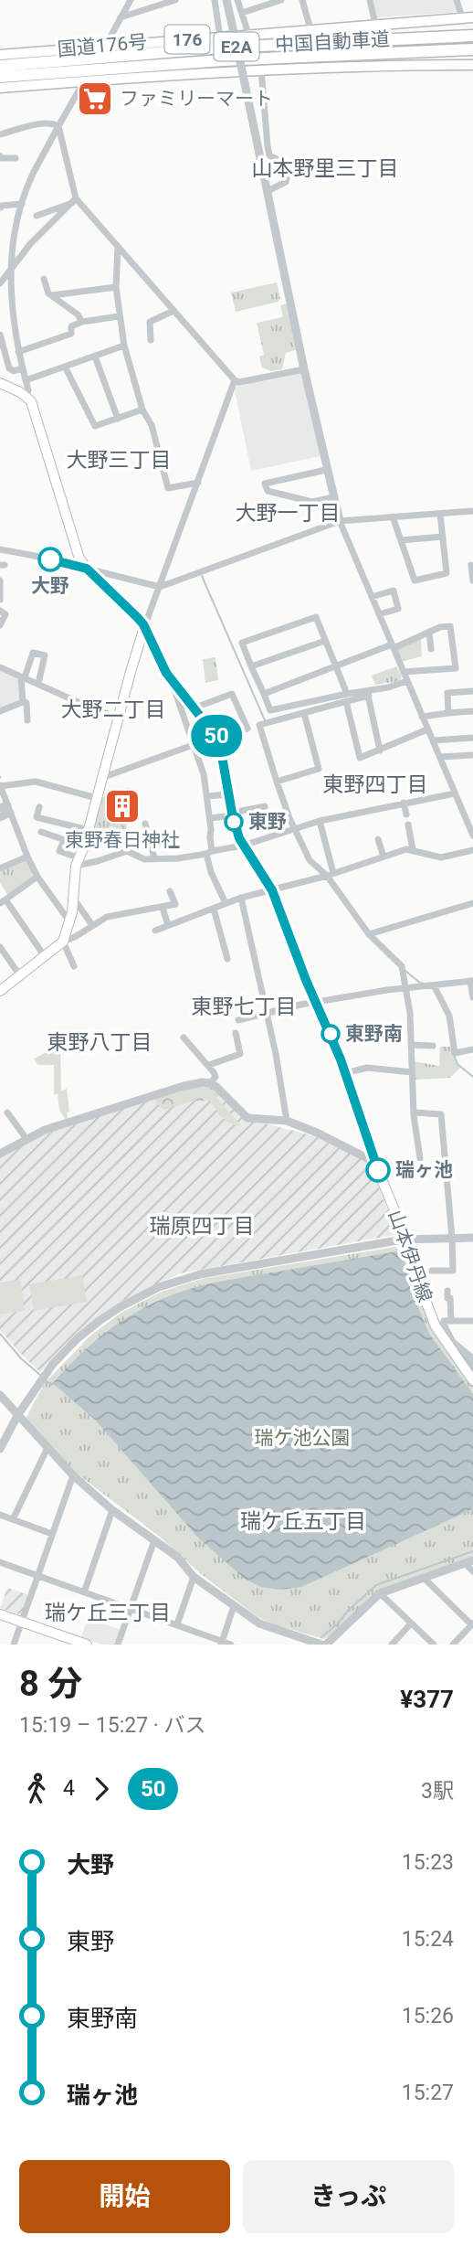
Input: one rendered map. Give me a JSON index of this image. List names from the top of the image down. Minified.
{"streets":{"highway":["176","中国自動車道","国道176号","E2A"],"main road":["山本伊丹線"]},"districts":["山本野里三丁目","大野三丁目","大野一丁目","大野二丁目","東野四丁目","東野七丁目","東野八丁目","瑞原四丁目","瑞ケ丘五丁目","瑞ケ丘三丁目"],"parks":["瑞ケ池公園"],"places":{"supermarket":["ファミリーマート"],"other":["大野","東野","東野南","瑞ヶ池"],"building":["東野春日神社"]},"lines":["bus line 50"],"page":{"on_map":"50","heading":["8 分","15:19 – 15:27 · バス","¥377"],"legs":["4","50","3駅"],"list":[{"name":"大野","value":"15:23"},{"name":"東野","value":"15:24"},{"name":"東野南","value":"15:26"},{"name":"瑞ヶ池","value":"15:27"}],"buttons":["開始","きっぷ"]}}
